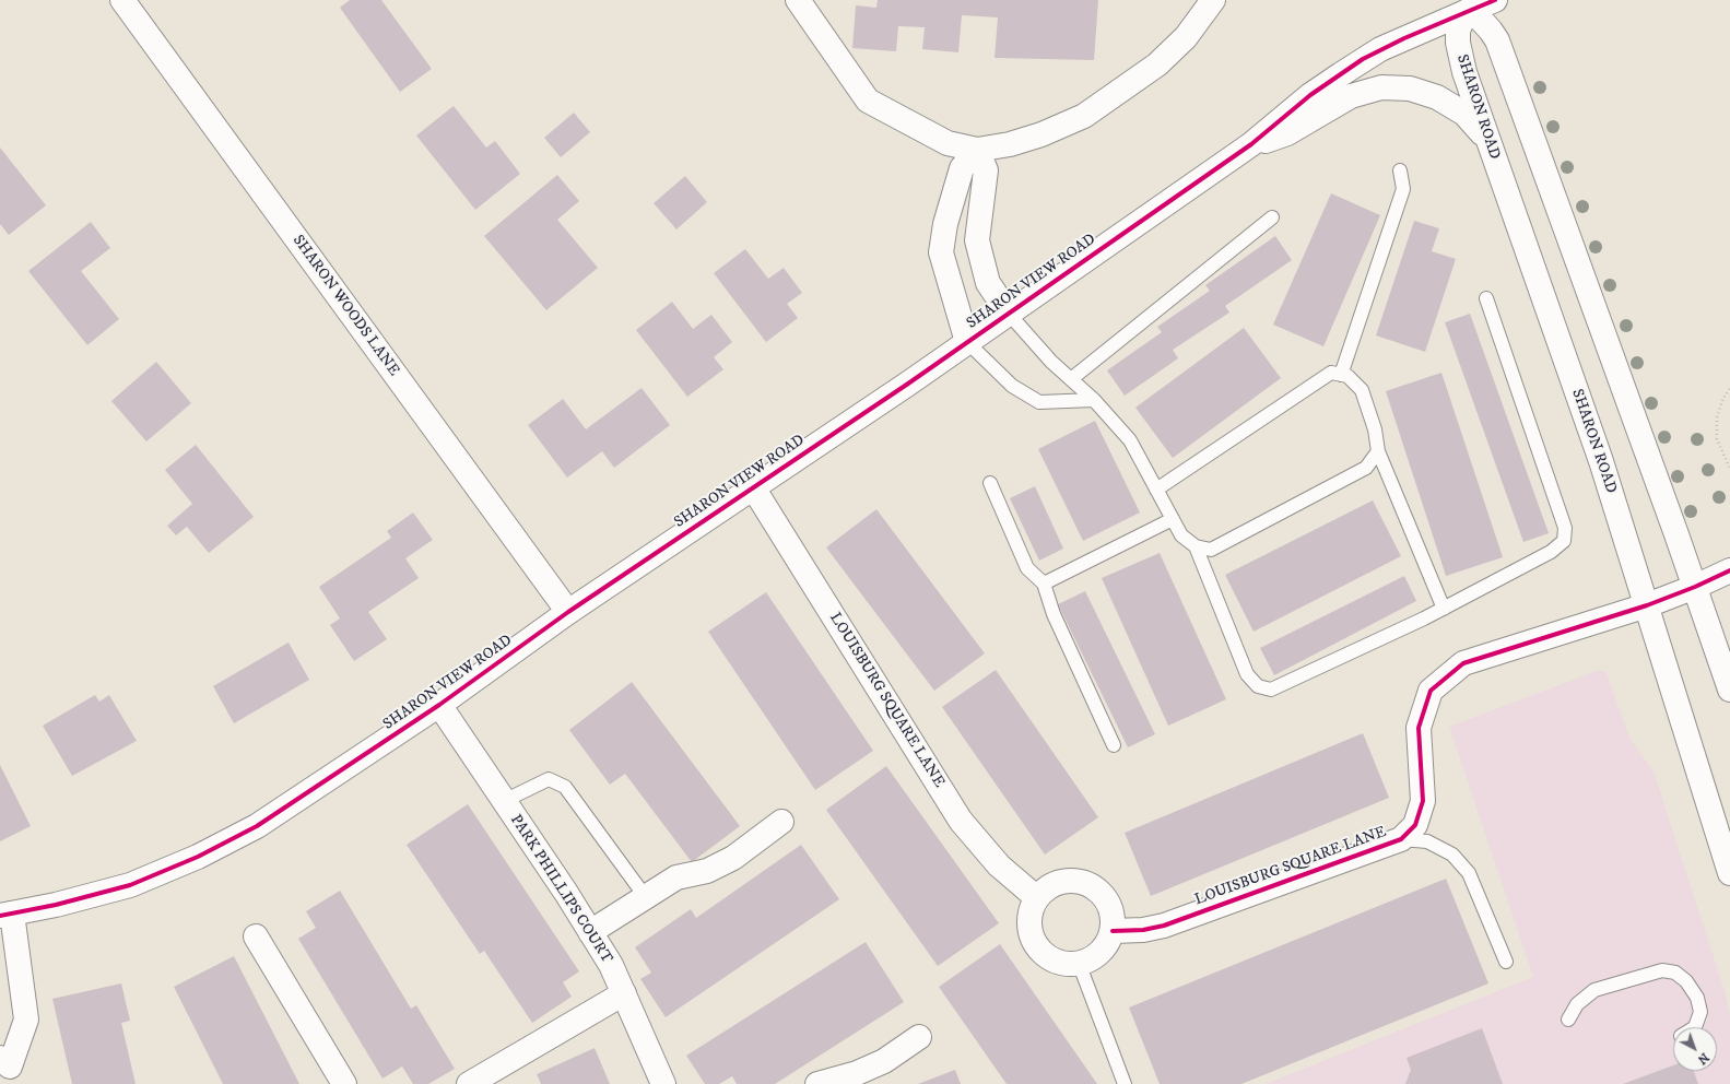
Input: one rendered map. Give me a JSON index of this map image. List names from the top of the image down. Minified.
{"streets":{"street":["SHARON ROAD","SHARON VIEW ROAD","SHARON WOODS LANE","LOUISBURG SQUARE LANE","PARK PHILLIPS COURT"]},"crossings":[["SHARON ROAD","SHARON VIEW ROAD"],["SHARON ROAD","LOUISBURG SQUARE LANE"],["SHARON VIEW ROAD","SHARON WOODS LANE"],["SHARON VIEW ROAD","LOUISBURG SQUARE LANE"],["SHARON VIEW ROAD","PARK PHILLIPS COURT"]],"north":"bottom right"}
